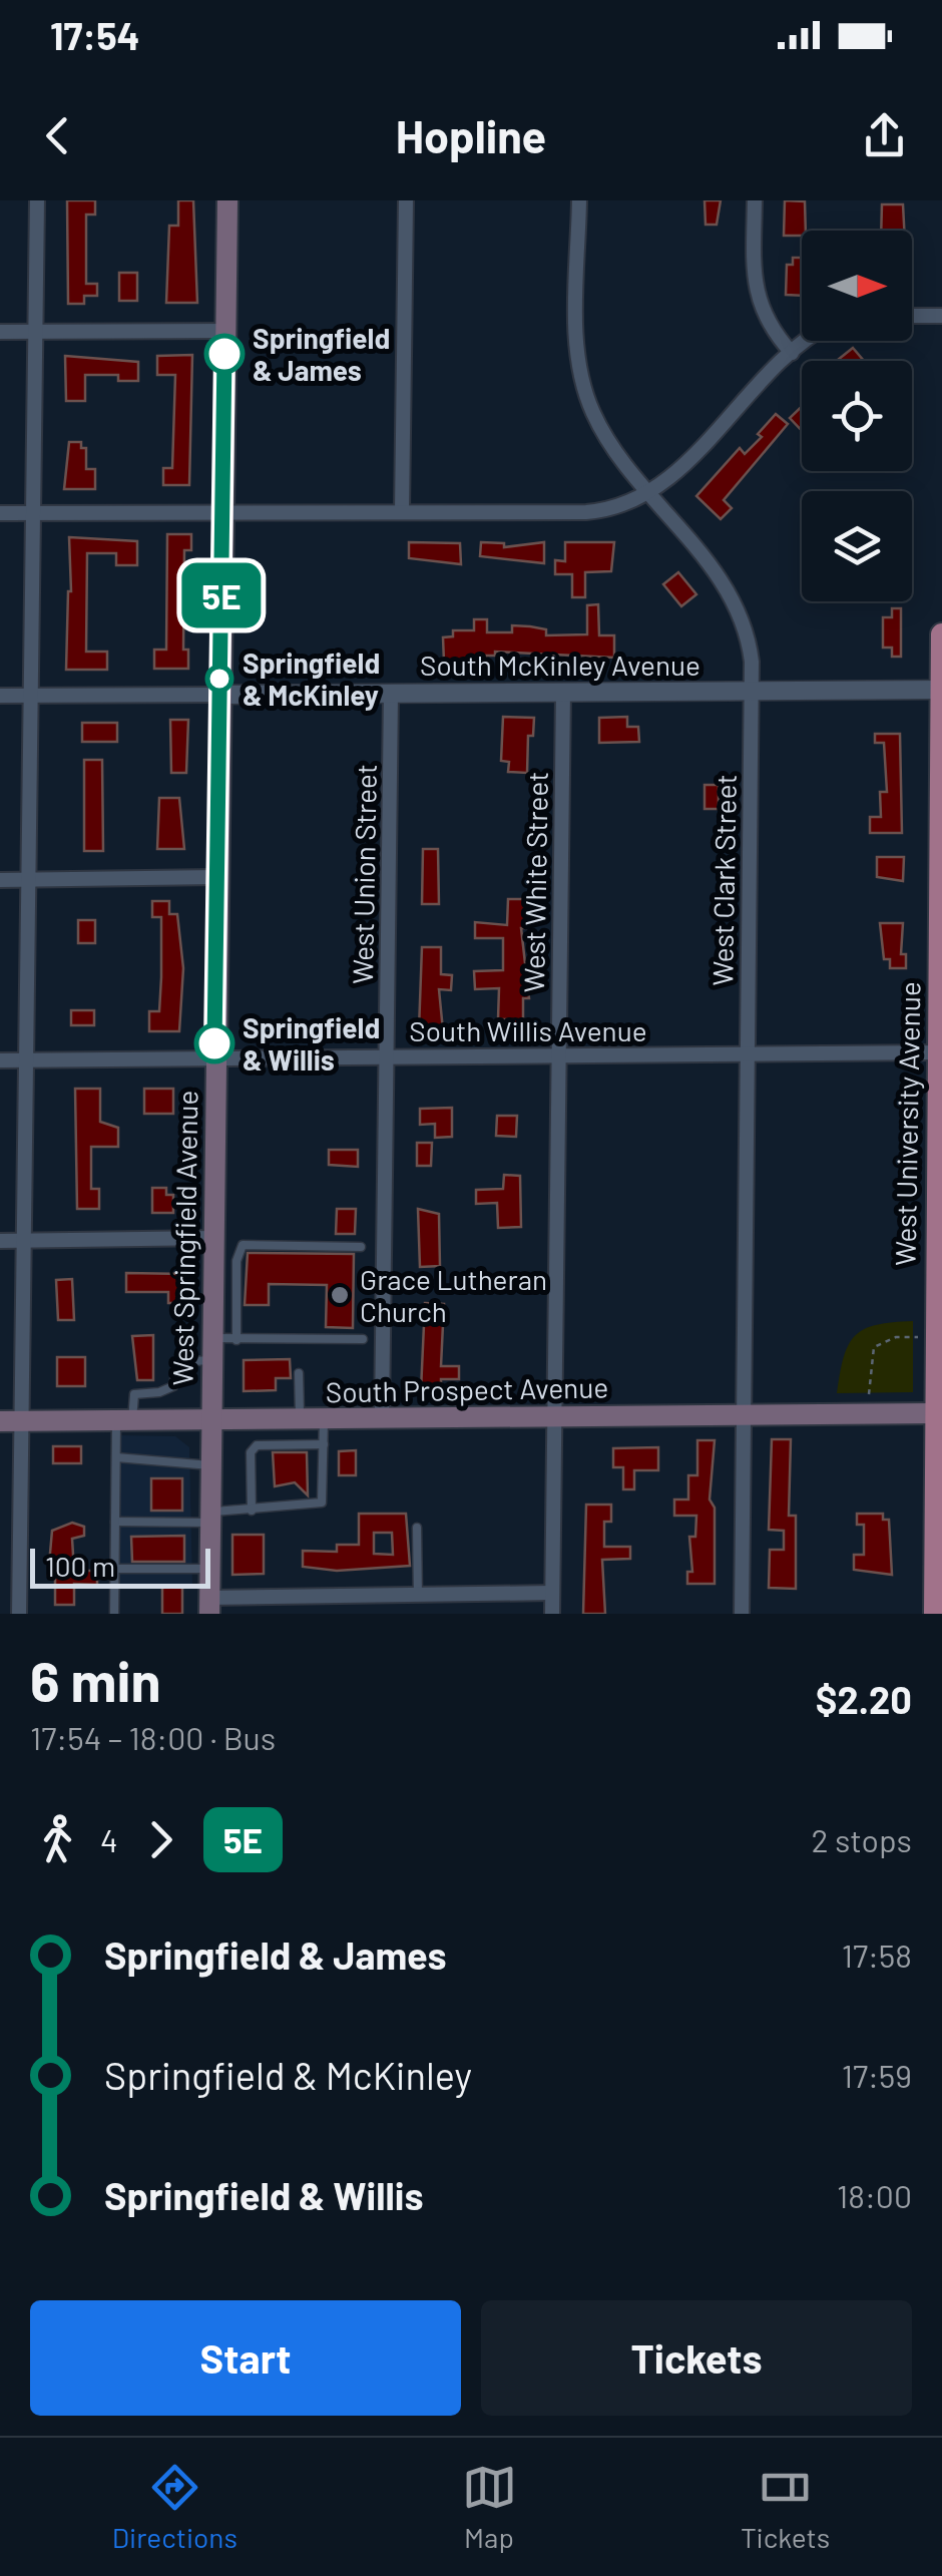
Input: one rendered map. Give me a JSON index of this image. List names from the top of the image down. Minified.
{"streets":{"main road":["West University Avenue","West Springfield Avenue","South Prospect Avenue"],"street":["South McKinley Avenue","West Union Street","West Clark Street","West White Street","South Willis Avenue"]},"crossings":[["South McKinley Avenue","West Union Street"],["South McKinley Avenue","West Clark Street"],["South McKinley Avenue","West White Street"],["South McKinley Avenue","West University Avenue"],["South McKinley Avenue","West Springfield Avenue"],["West Union Street","South Willis Avenue"],["West Union Street","South Prospect Avenue"],["West Clark Street","South Willis Avenue"],["West Clark Street","South Prospect Avenue"],["West White Street","South Willis Avenue"],["West White Street","South Prospect Avenue"],["South Willis Avenue","West University Avenue"],["South Willis Avenue","West Springfield Avenue"],["West University Avenue","South Prospect Avenue"],["West Springfield Avenue","South Prospect Avenue"]],"places":["Springfield & James","Springfield & McKinley","Springfield & Willis","Grace Lutheran Church"],"lines":["bus line 5E"],"scale_bar":"100 m","north":"right","page":{"status":"17:54","header":"Hopline","on_map":"5E","scale":"100 m","heading":["6 min","17:54 – 18:00 · Bus","$2.20"],"legs":["4","5E","2 stops"],"list":[{"name":"Springfield & James","value":"17:58"},{"name":"Springfield & McKinley","value":"17:59"},{"name":"Springfield & Willis","value":"18:00"}],"buttons":["Start","Tickets"],"tabs":["Directions","Map","Tickets"]}}
